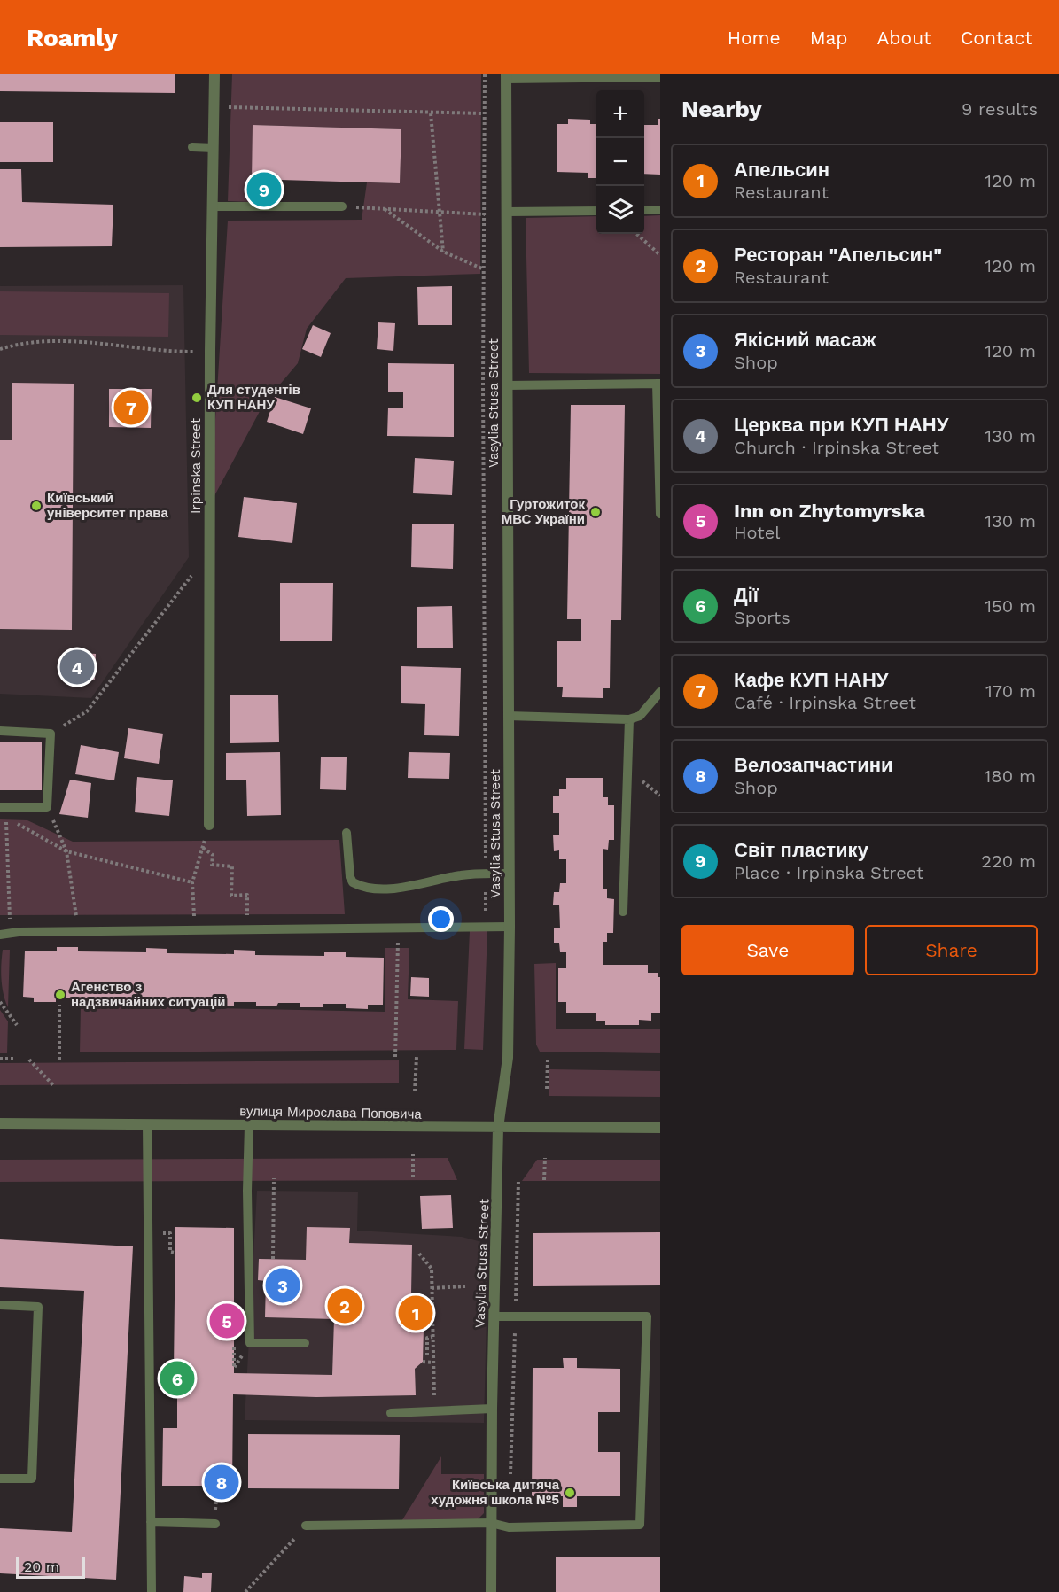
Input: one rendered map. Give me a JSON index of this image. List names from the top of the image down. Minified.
{"streets":{"street":["Vasylia Stusa Street","Irpinska Street","вулиця Мирослава Поповича"]},"crossings":[["Vasylia Stusa Street","вулиця Мирослава Поповича"]],"places":["Для студентів КУП НАНУ","Київський університет права","Гуртожиток МВС України","Агенство з надзвичайних ситуацій","Київська дитяча художня школа №5"],"scale_bar":"20 m","page":{"header":"Roamly","nav":["Home","Map","About","Contact"],"heading":["Nearby","9 results"],"map_buttons":["+","−"],"list":[{"mark":"1","name":"Апельсин","note":"Restaurant","value":"120 m"},{"mark":"2","name":"Ресторан \"Апельсин\"","note":"Restaurant","value":"120 m"},{"mark":"3","name":"Якісний масаж","note":"Shop","value":"120 m"},{"mark":"4","name":"Церква при КУП НАНУ","note":"Church · Irpinska Street","value":"130 m"},{"mark":"5","name":"Inn on Zhytomyrska","note":"Hotel","value":"130 m"},{"mark":"6","name":"Дії","note":"Sports","value":"150 m"},{"mark":"7","name":"Кафе КУП НАНУ","note":"Café · Irpinska Street","value":"170 m"},{"mark":"8","name":"Велозапчастини","note":"Shop","value":"180 m"},{"mark":"9","name":"Світ пластику","note":"Place · Irpinska Street","value":"220 m"}],"pins":["9","7","4","3","2","1","5","6","8"],"buttons":["Save","Share"],"scale":"20 m"}}
